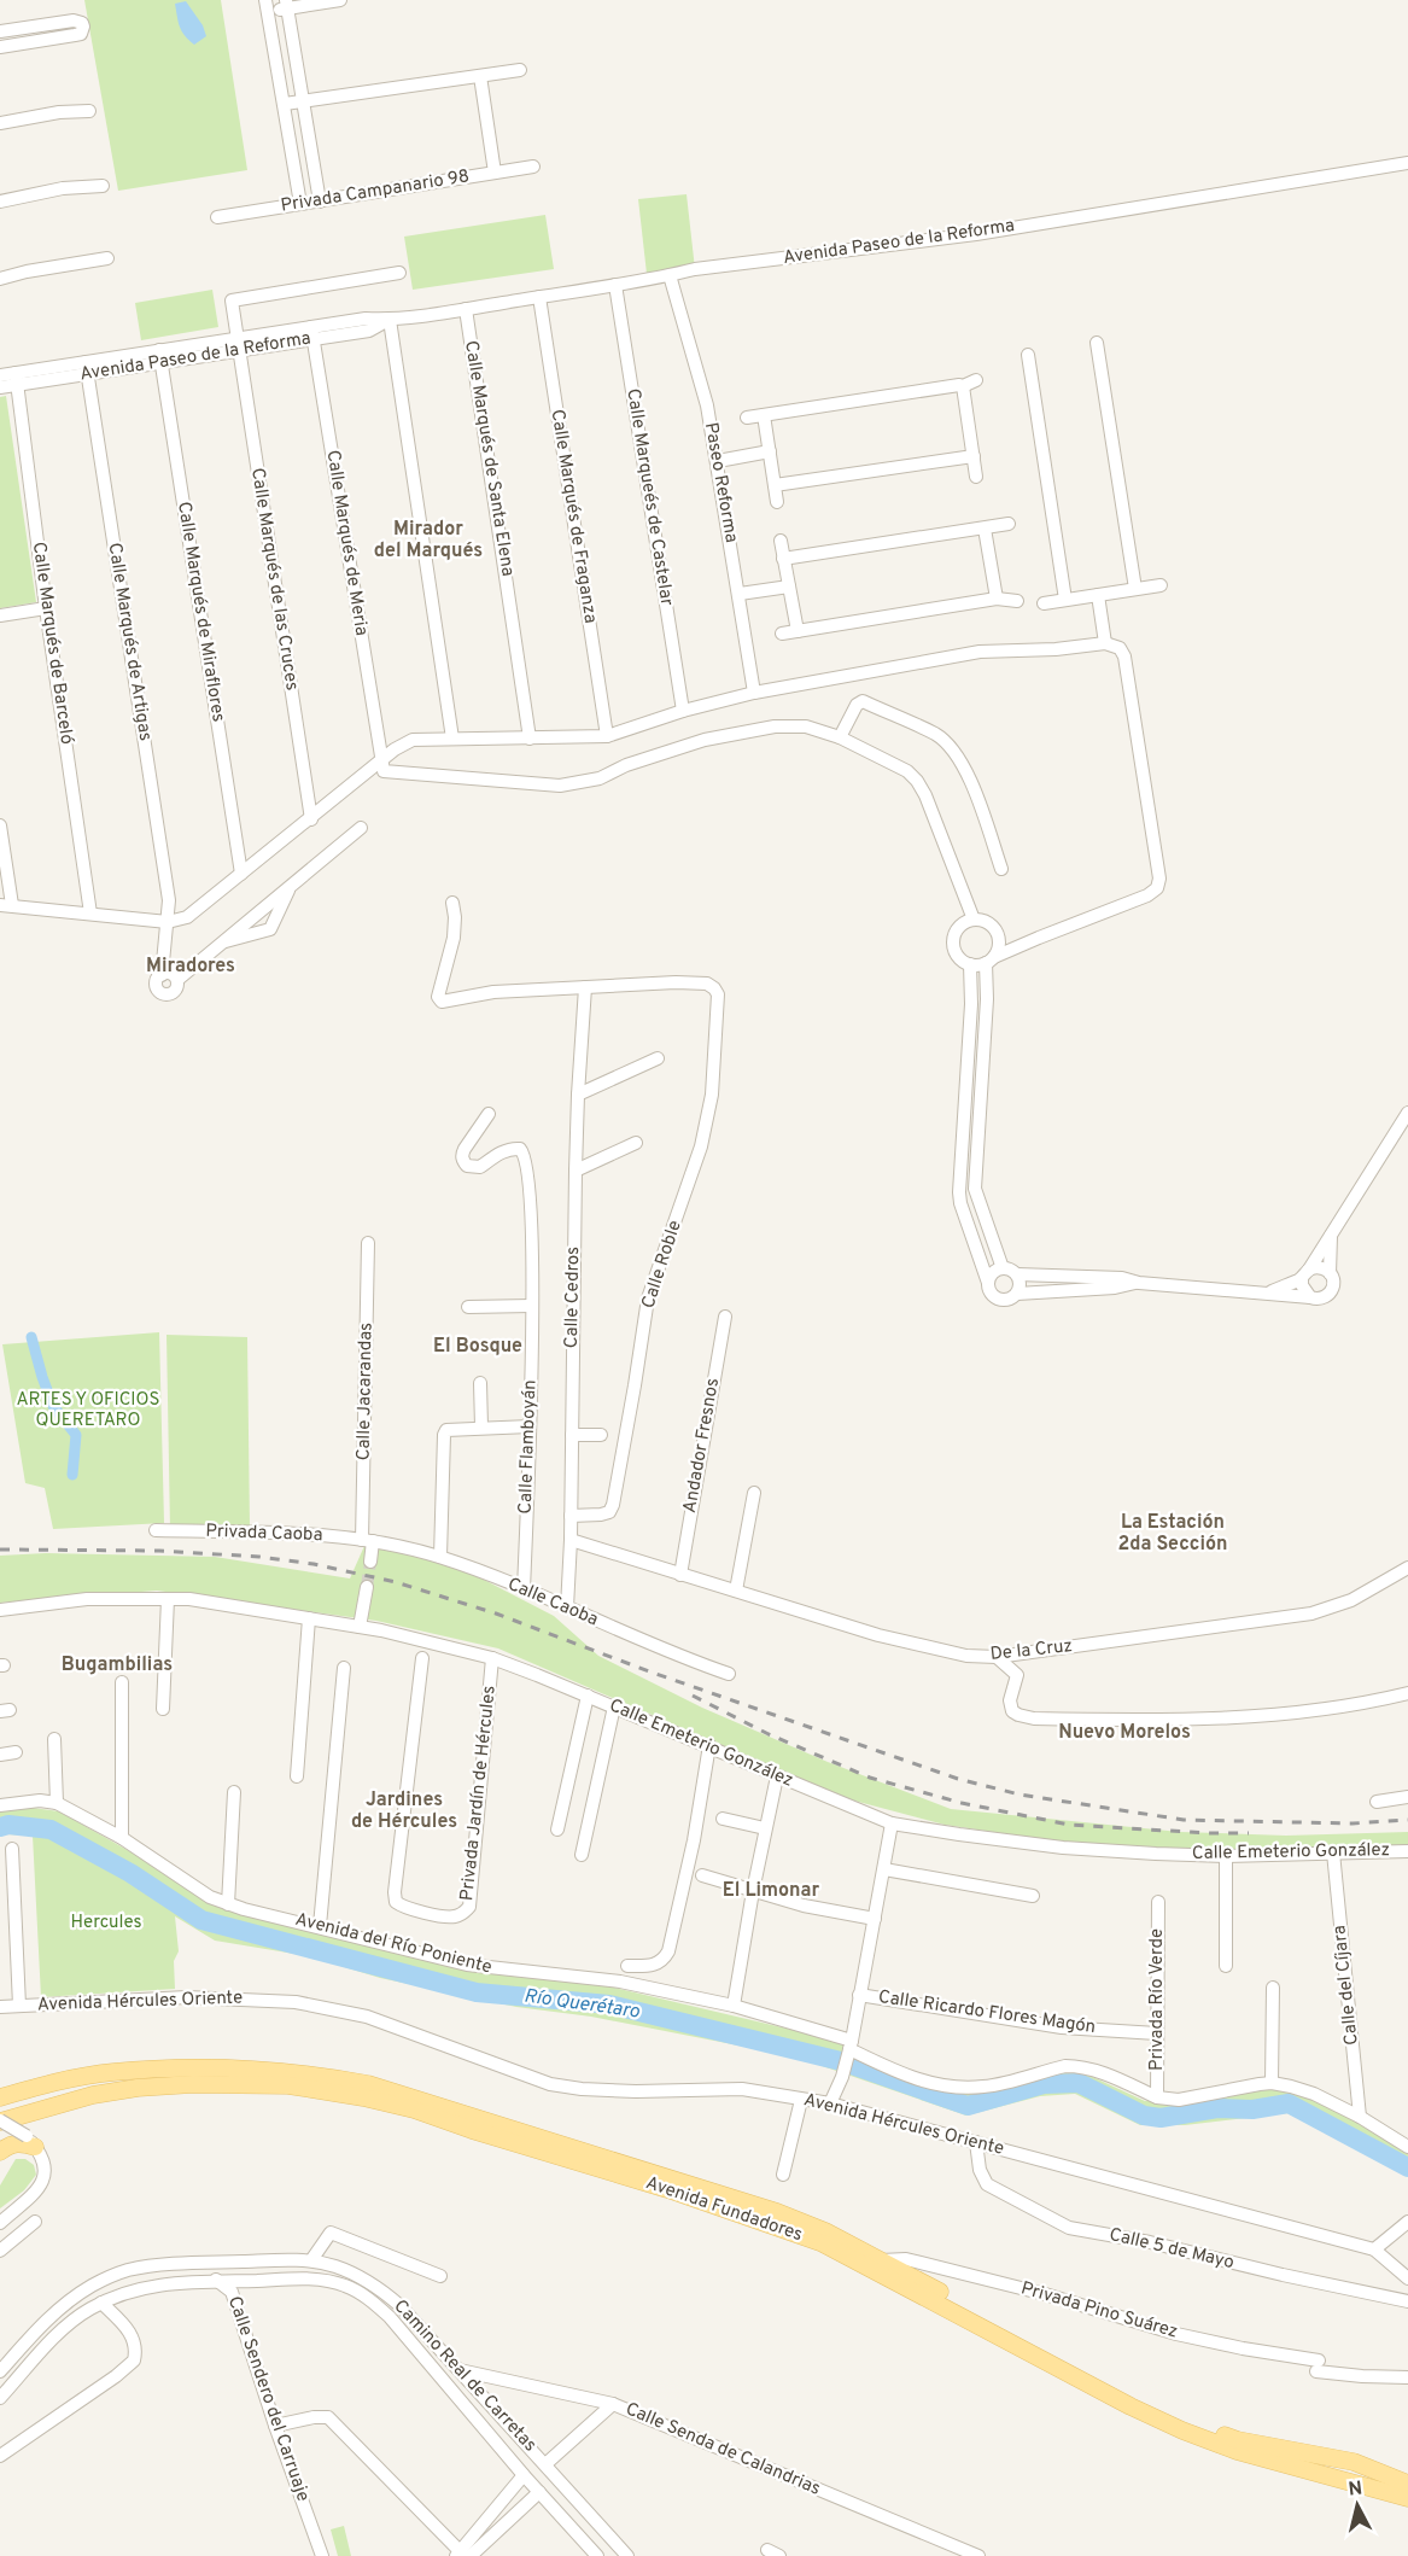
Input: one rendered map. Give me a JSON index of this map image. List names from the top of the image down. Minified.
{"streets":{"main road":["Avenida Fundadores"],"street":["Privada Campanario 98","Avenida Paseo de la Reforma","Calle Marqués de Santa Elena","Paseo Reforma","Calle Marqueés de Castelar","Calle Marqués de Fraganza","Calle Marqués de Meria","Calle Marqués de las Cruces","Calle Marqués de Miraflores","Calle Marqués de Artigas","Calle Marqués de Barceló","Calle Roble","Calle Cedros","Calle Jacarandas","Andador Fresnos","Calle Flamboyán","Privada Caoba","Calle Caoba","De la Cruz","Calle Emeterio González","Privada Jardín de Hércules","Avenida del Río Poniente","Calle del Cíjara","Privada Río Verde","Avenida Hércules Oriente","Calle Ricardo Flores Magón","Calle 5 de Mayo","Privada Pino Suárez","Camino Real de Carretas","Calle Sendero del Carruaje","Calle Senda de Calandrias"]},"crossings":[["Avenida Paseo de la Reforma","Calle Marqués de Santa Elena"],["Avenida Paseo de la Reforma","Paseo Reforma"],["Avenida Paseo de la Reforma","Calle Marqueés de Castelar"],["Avenida Paseo de la Reforma","Calle Marqués de Fraganza"],["Avenida Paseo de la Reforma","Calle Marqués de Meria"],["Avenida Paseo de la Reforma","Calle Marqués de las Cruces"],["Avenida Paseo de la Reforma","Calle Marqués de Miraflores"],["Avenida Paseo de la Reforma","Calle Marqués de Artigas"],["Avenida Paseo de la Reforma","Calle Marqués de Barceló"],["Calle Roble","Calle Cedros"],["Calle Cedros","Calle Caoba"],["Calle Cedros","De la Cruz"],["Calle Jacarandas","Privada Caoba"],["Calle Jacarandas","Calle Caoba"],["Andador Fresnos","De la Cruz"],["Calle Flamboyán","Calle Caoba"],["Privada Caoba","Calle Caoba"],["Calle Emeterio González","Privada Jardín de Hércules"],["Calle Emeterio González","Calle del Cíjara"],["Avenida del Río Poniente","Calle del Cíjara"],["Avenida del Río Poniente","Privada Río Verde"],["Privada Río Verde","Calle Ricardo Flores Magón"],["Avenida Hércules Oriente","Calle 5 de Mayo"],["Avenida Fundadores","Privada Pino Suárez"],["Camino Real de Carretas","Calle Sendero del Carruaje"],["Camino Real de Carretas","Calle Senda de Calandrias"]],"districts":["Mirador del Marqués","Miradores","El Bosque","La Estación 2da Sección","Bugambilias","Nuevo Morelos","Jardines de Hércules","El Limonar"],"water":["Río Querétaro"],"parks":["ARTES Y OFICIOS QUERETARO","Hercules"],"north":"top"}
